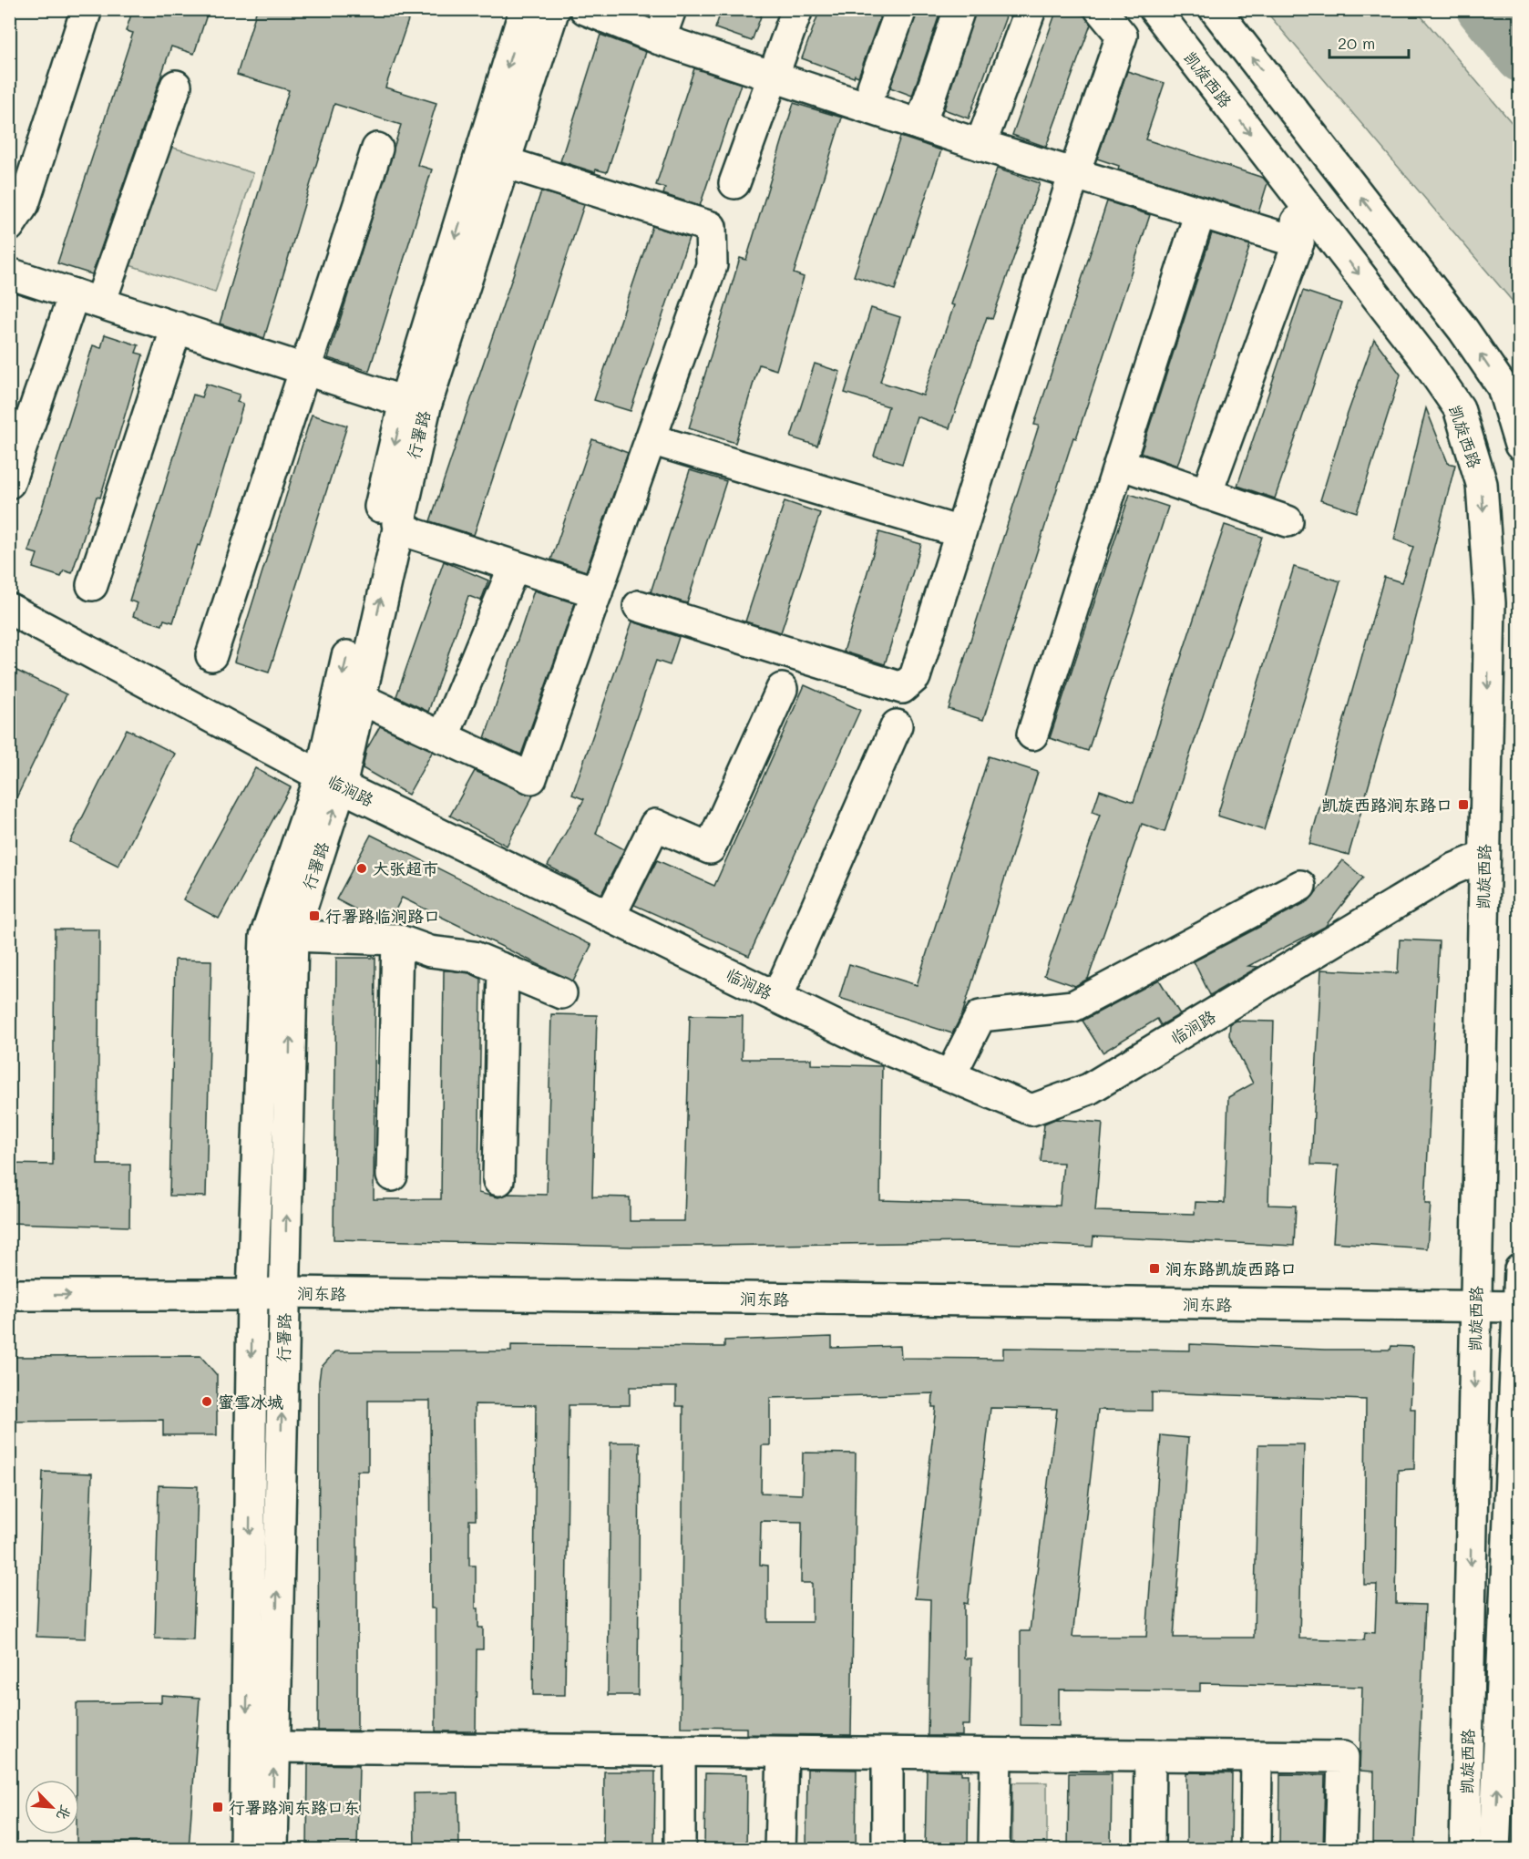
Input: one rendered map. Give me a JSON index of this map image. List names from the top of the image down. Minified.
{"streets":{"street":["凯旋西路","行署路","临涧路","涧东路"]},"crossings":[["凯旋西路","临涧路"],["凯旋西路","涧东路"],["行署路","临涧路"],["行署路","涧东路"]],"places":{"transit":["凯旋西路涧东路口","行署路临涧路口","涧东路凯旋西路口","行署路涧东路口东"],"other":["大张超市","蜜雪冰城"]},"scale_bar":"20 m","north":"bottom right"}
